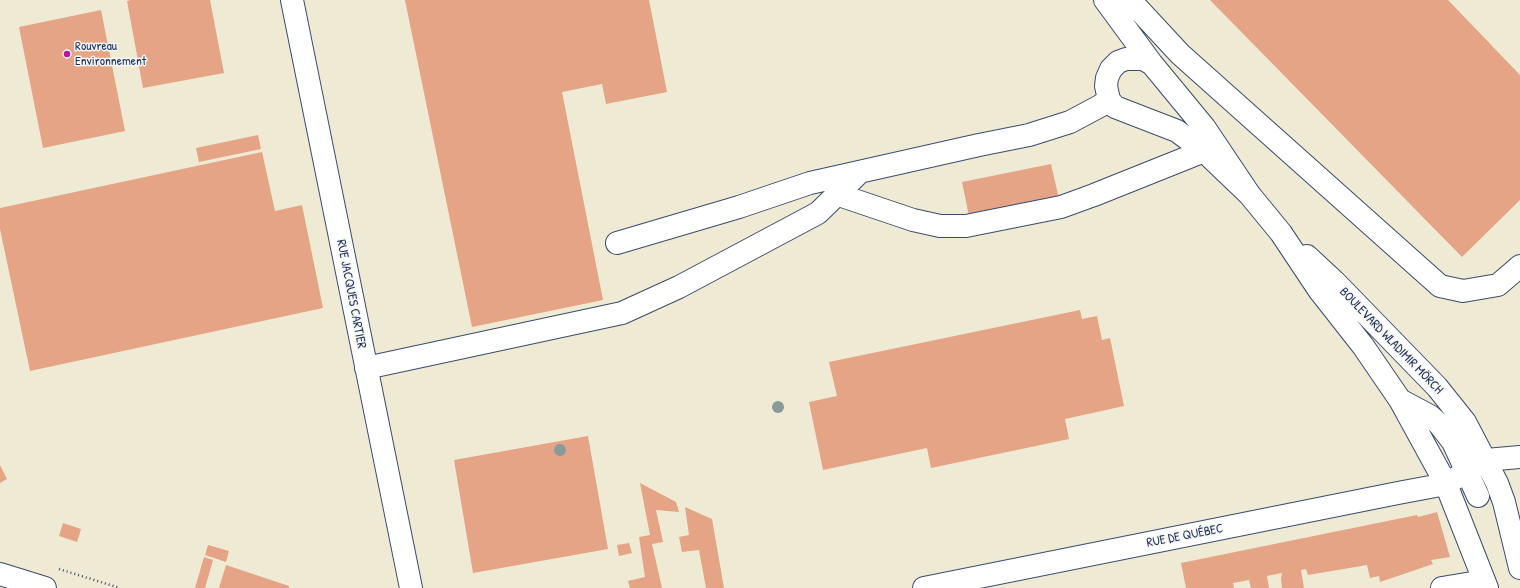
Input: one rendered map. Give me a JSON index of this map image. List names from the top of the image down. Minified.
{"streets":{"street":["RUE JACQUES CARTIER","BOULEVARD WLADIMIR MÖRCH","RUE DE QUÉBEC"]},"crossings":[["BOULEVARD WLADIMIR MÖRCH","RUE DE QUÉBEC"]],"places":["Rouvreau Environnement"]}
